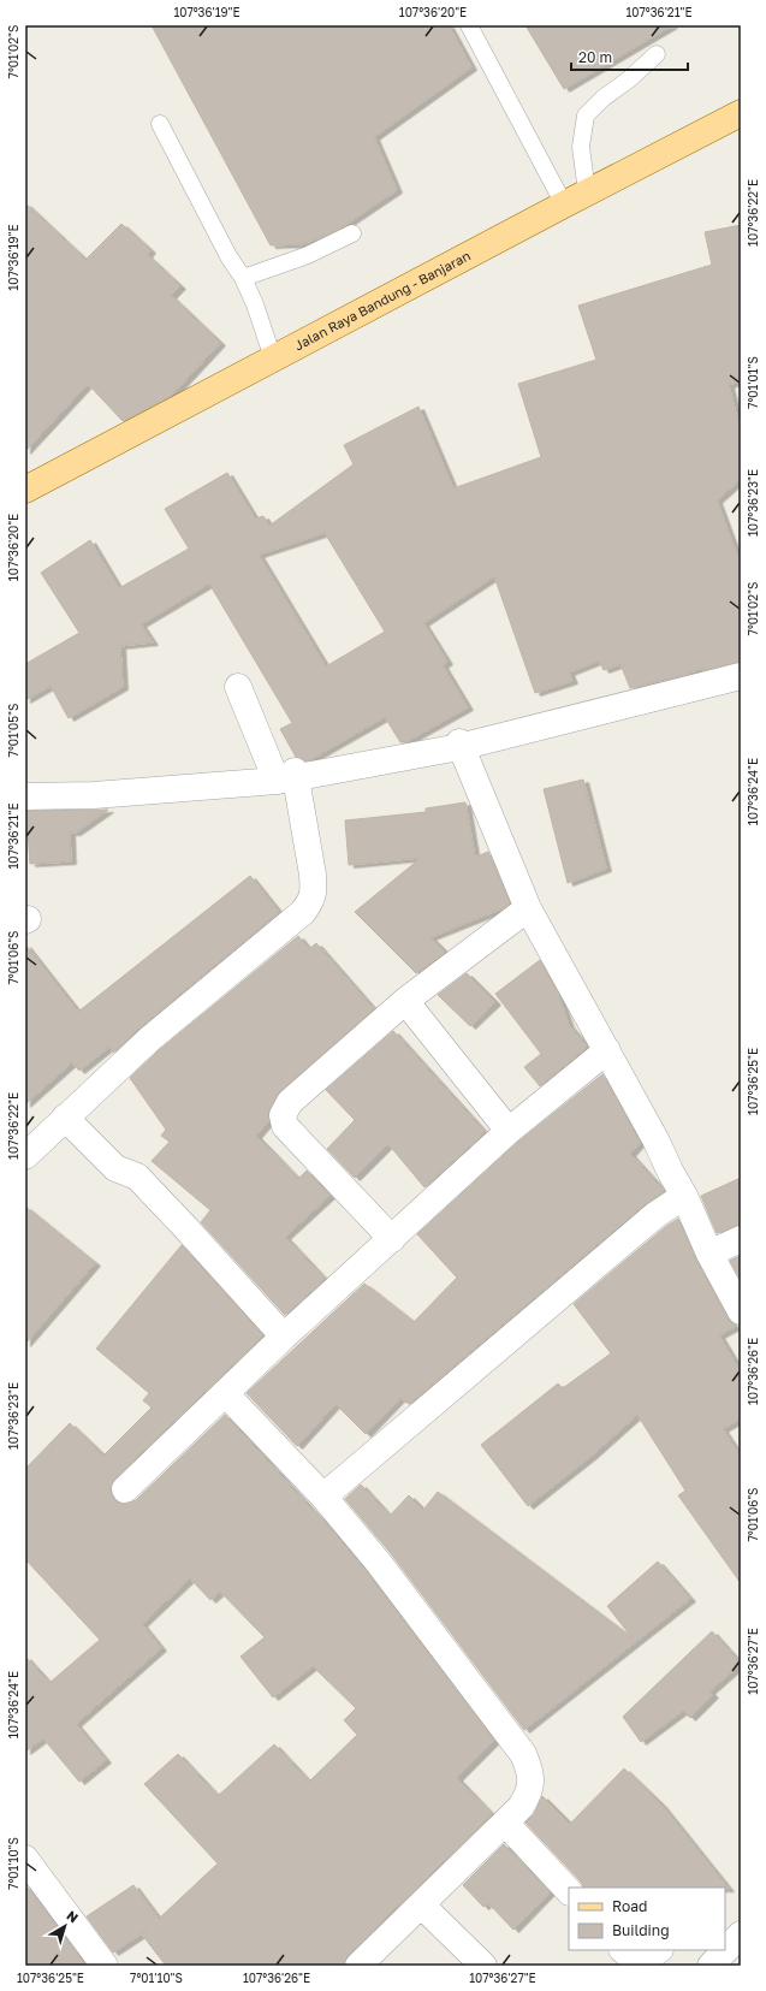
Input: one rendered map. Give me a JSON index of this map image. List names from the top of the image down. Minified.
{"streets":{"main road":["Jalan Raya Bandung - Banjaran"]},"legend":["Road","Building"],"scale_bar":"20 m","north":"top right","coordinates":["107°36'19\"E","107°36'20\"E","107°36'21\"E","7°01'02\"S","107°36'22\"E","7°01'01\"S","107°36'23\"E","7°01'05\"S","107°36'24\"E","7°01'06\"S","107°36'25\"E","107°36'26\"E","107°36'27\"E","7°01'10\"S"]}
